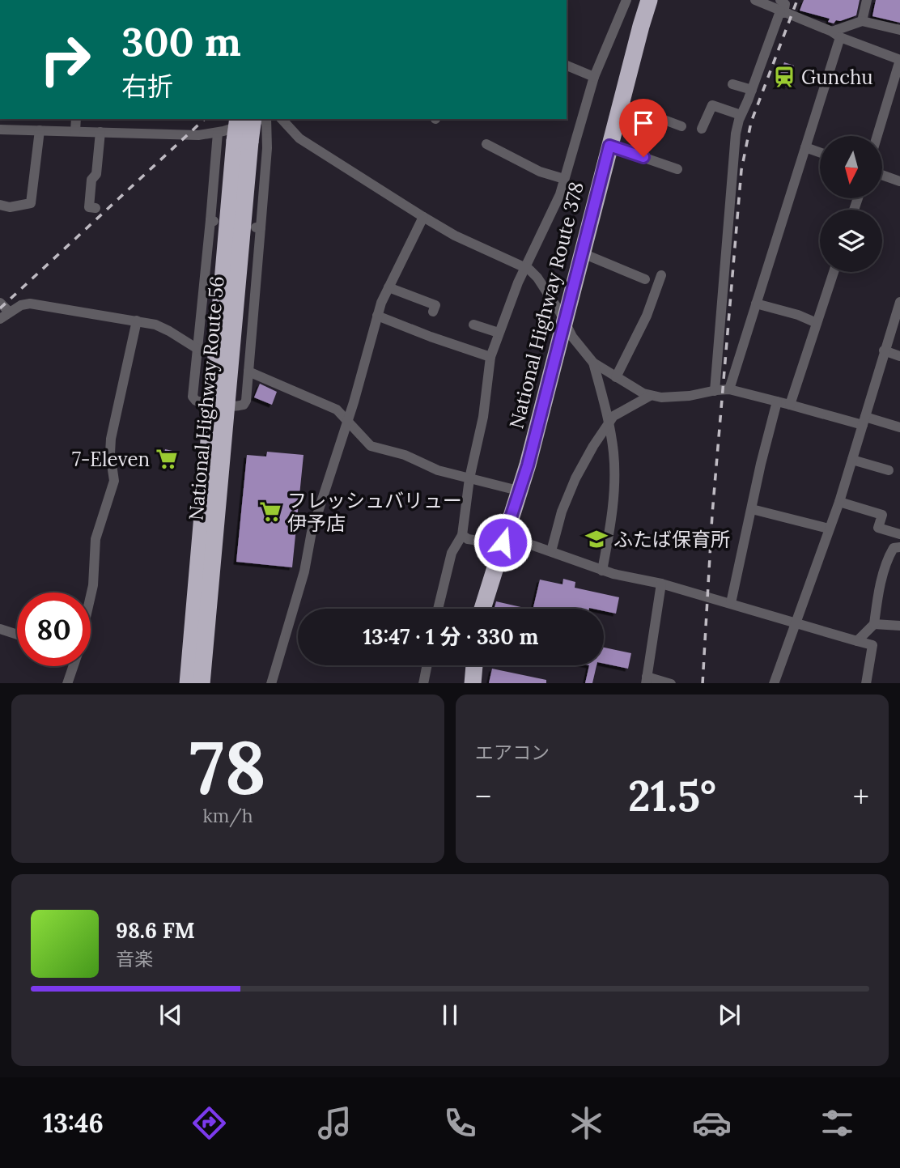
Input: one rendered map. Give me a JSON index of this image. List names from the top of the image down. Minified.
{"streets":{"highway":["National Highway Route 378","National Highway Route 56"]},"places":{"station":["Gunchu"],"supermarket":["7-Eleven","フレッシュバリュー 伊予店"],"school or university":["ふたば保育所"]},"north":"bottom","page":{"turn":["300 m","右折"],"limit":"80","trip":"13:47 · 1 分 · 330 m","tile":[["78","km/h"],"エアコン"],"heat":["−","21.5°","+"],"song":["98.6 FM","音楽"],"tabs":"13:46"}}
